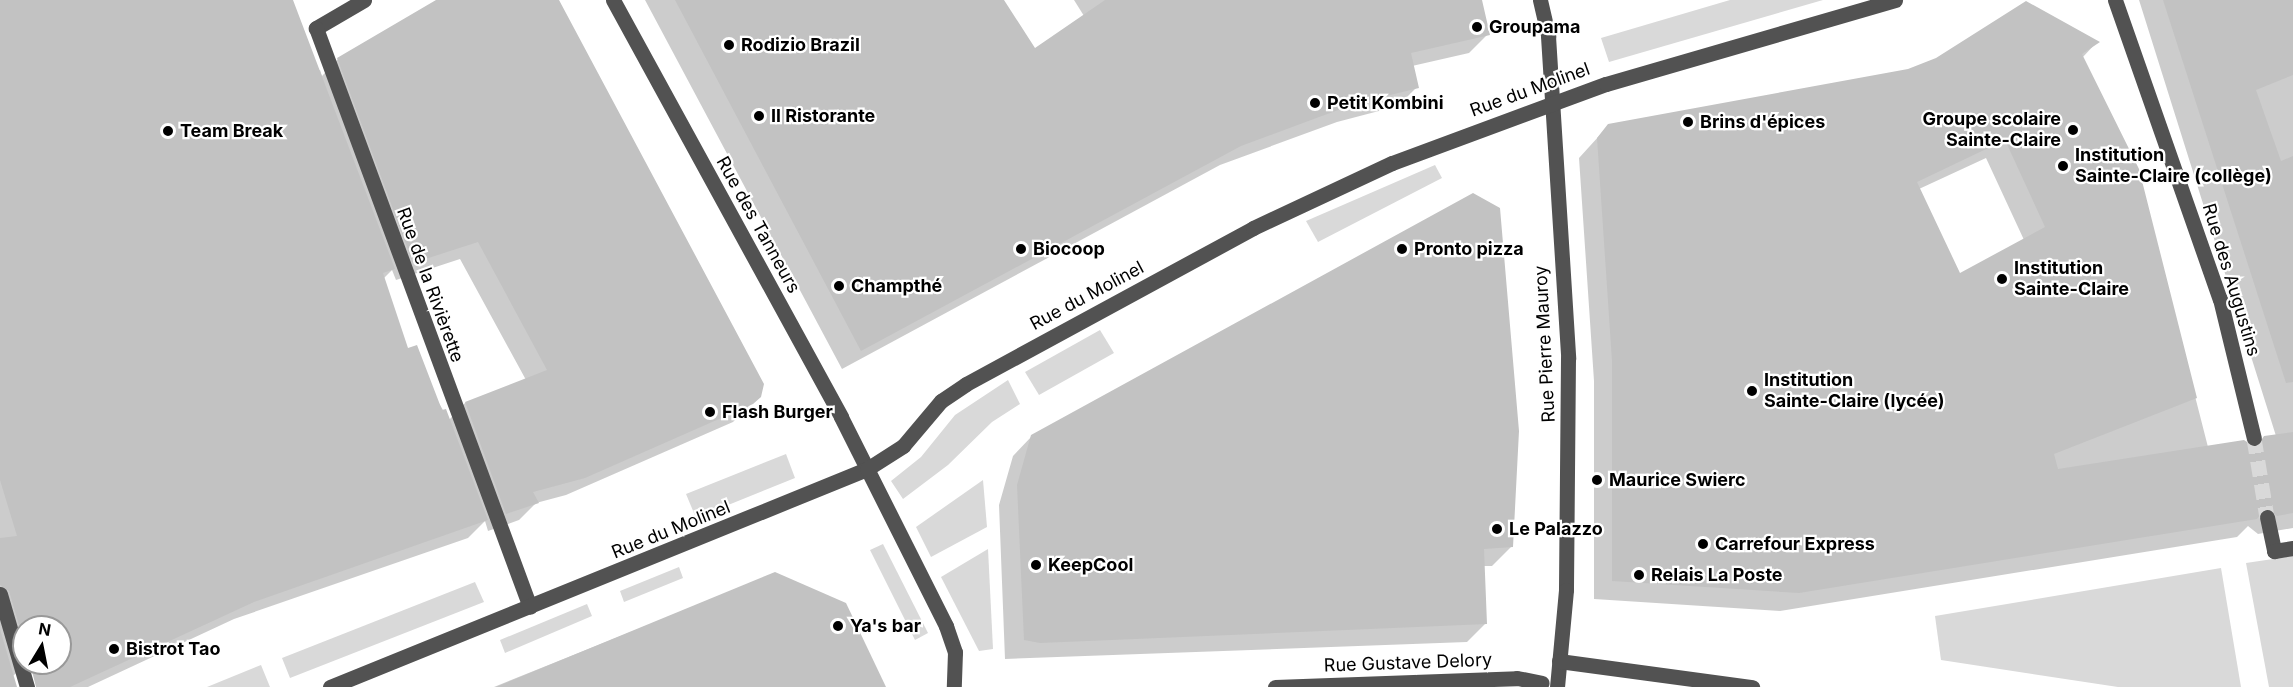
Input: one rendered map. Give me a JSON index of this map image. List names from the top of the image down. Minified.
{"streets":{"street":["Rue du Molinel","Rue des Tanneurs","Rue des Augustins","Rue de la Rivièrette","Rue Pierre Mauroy","Rue Gustave Delory"]},"crossings":[["Rue du Molinel","Rue des Tanneurs"],["Rue du Molinel","Rue de la Rivièrette"],["Rue du Molinel","Rue Pierre Mauroy"]],"places":["Groupama","Rodizio Brazil","Petit Kombini","Il Ristorante","Brins d'épices","Groupe scolaire Sainte-Claire","Team Break","Institution Sainte-Claire (collège)","Biocoop","Pronto pizza","Institution Sainte-Claire","Champthé","Institution Sainte-Claire (lycée)","Flash Burger","Maurice Swierc","Le Palazzo","Carrefour Express","KeepCool","Relais La Poste","Ya's bar","Bistrot Tao"],"north":"top"}
